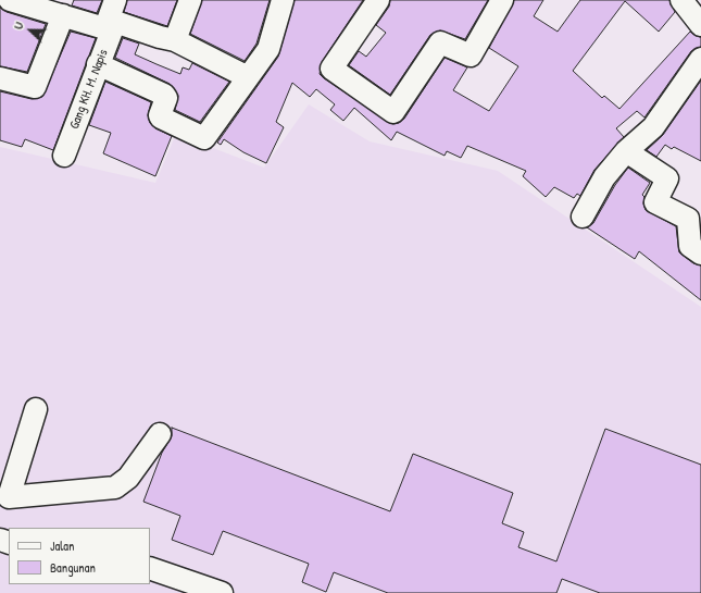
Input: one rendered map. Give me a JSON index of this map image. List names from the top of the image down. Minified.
{"streets":{"street":["Gang KH. M. Napis"]},"legend":["Jalan","Bangunan"],"north":"left"}
